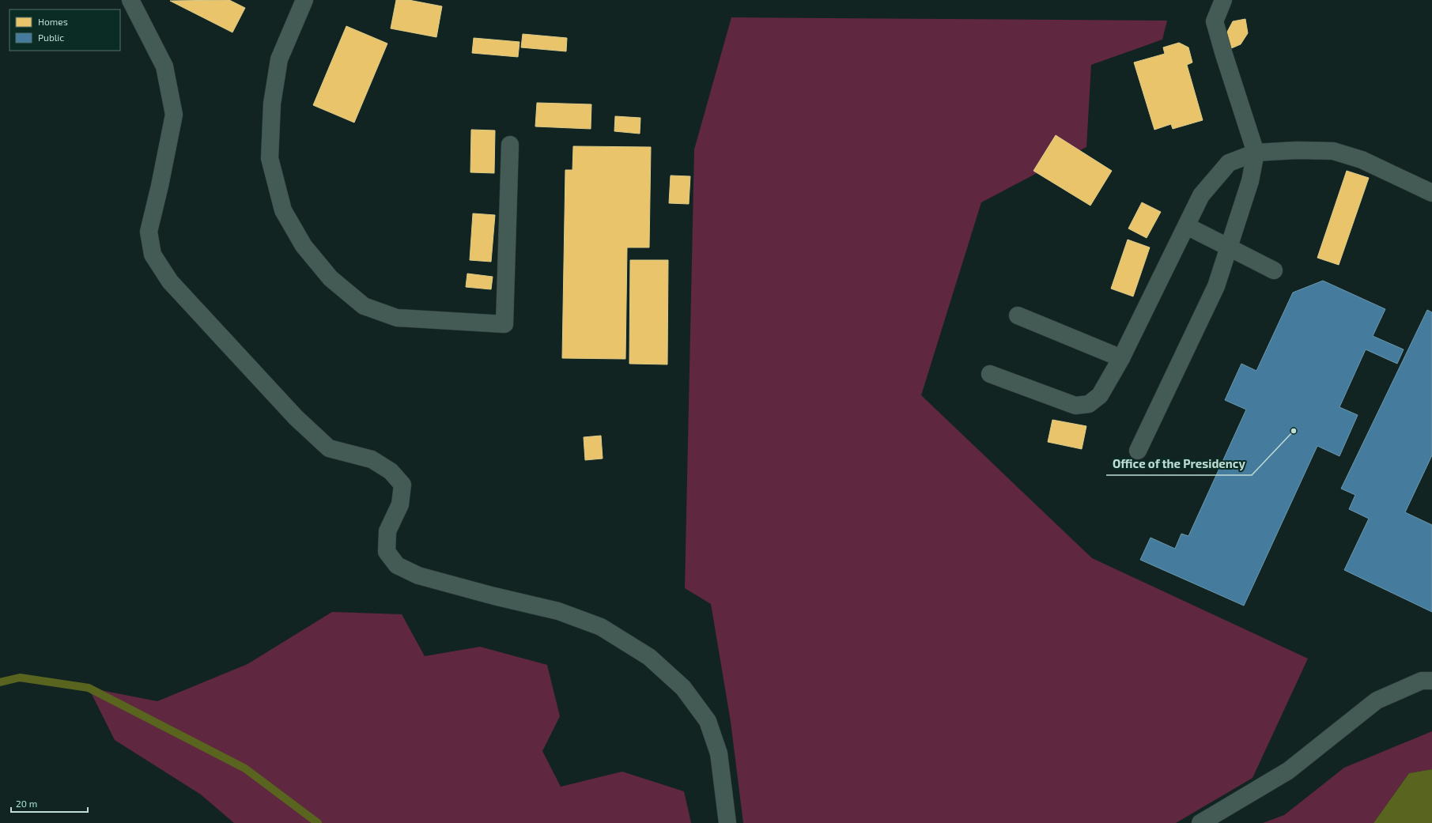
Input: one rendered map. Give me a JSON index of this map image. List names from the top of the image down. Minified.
{"places":["Office of the Presidency"],"legend":["Homes","Public"],"scale_bar":"20 m"}
